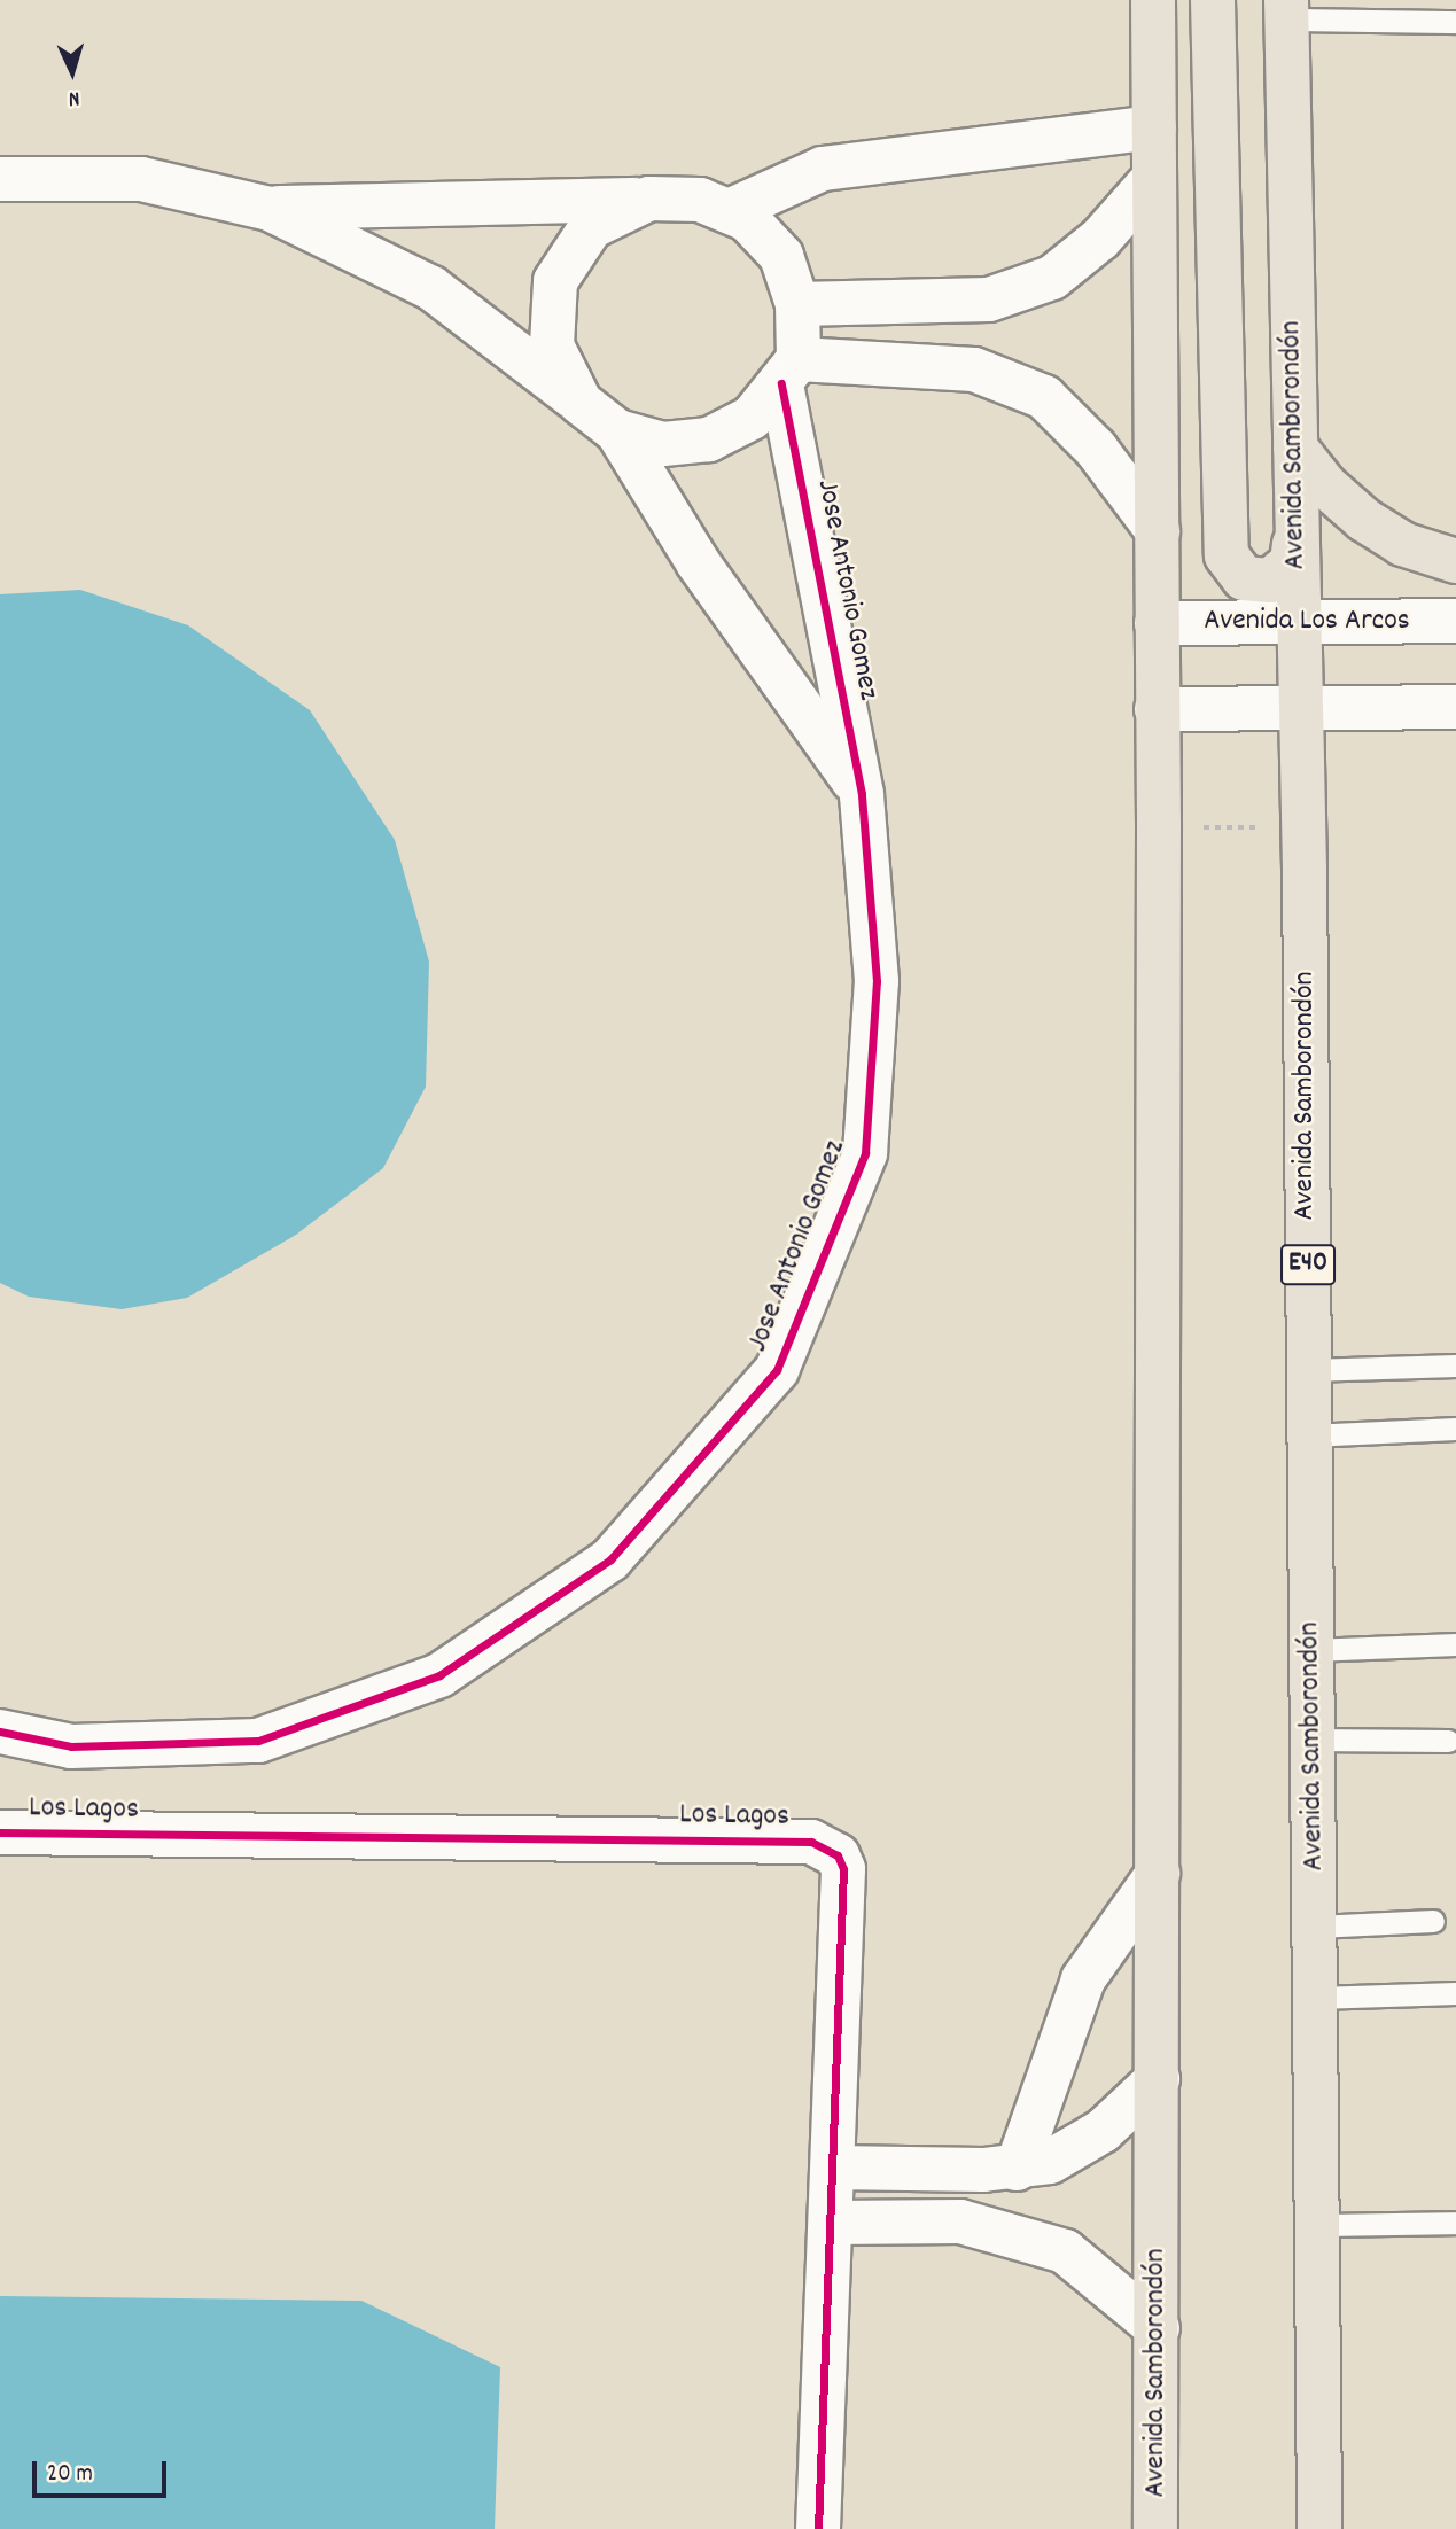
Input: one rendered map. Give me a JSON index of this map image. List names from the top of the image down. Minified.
{"streets":{"highway":["Avenida Samborondón","E40"],"street":["Jose Antonio Gomez","Avenida Los Arcos","Los Lagos"]},"crossings":[["Avenida Samborondón","Avenida Los Arcos"]],"scale_bar":"20 m","north":"bottom"}
